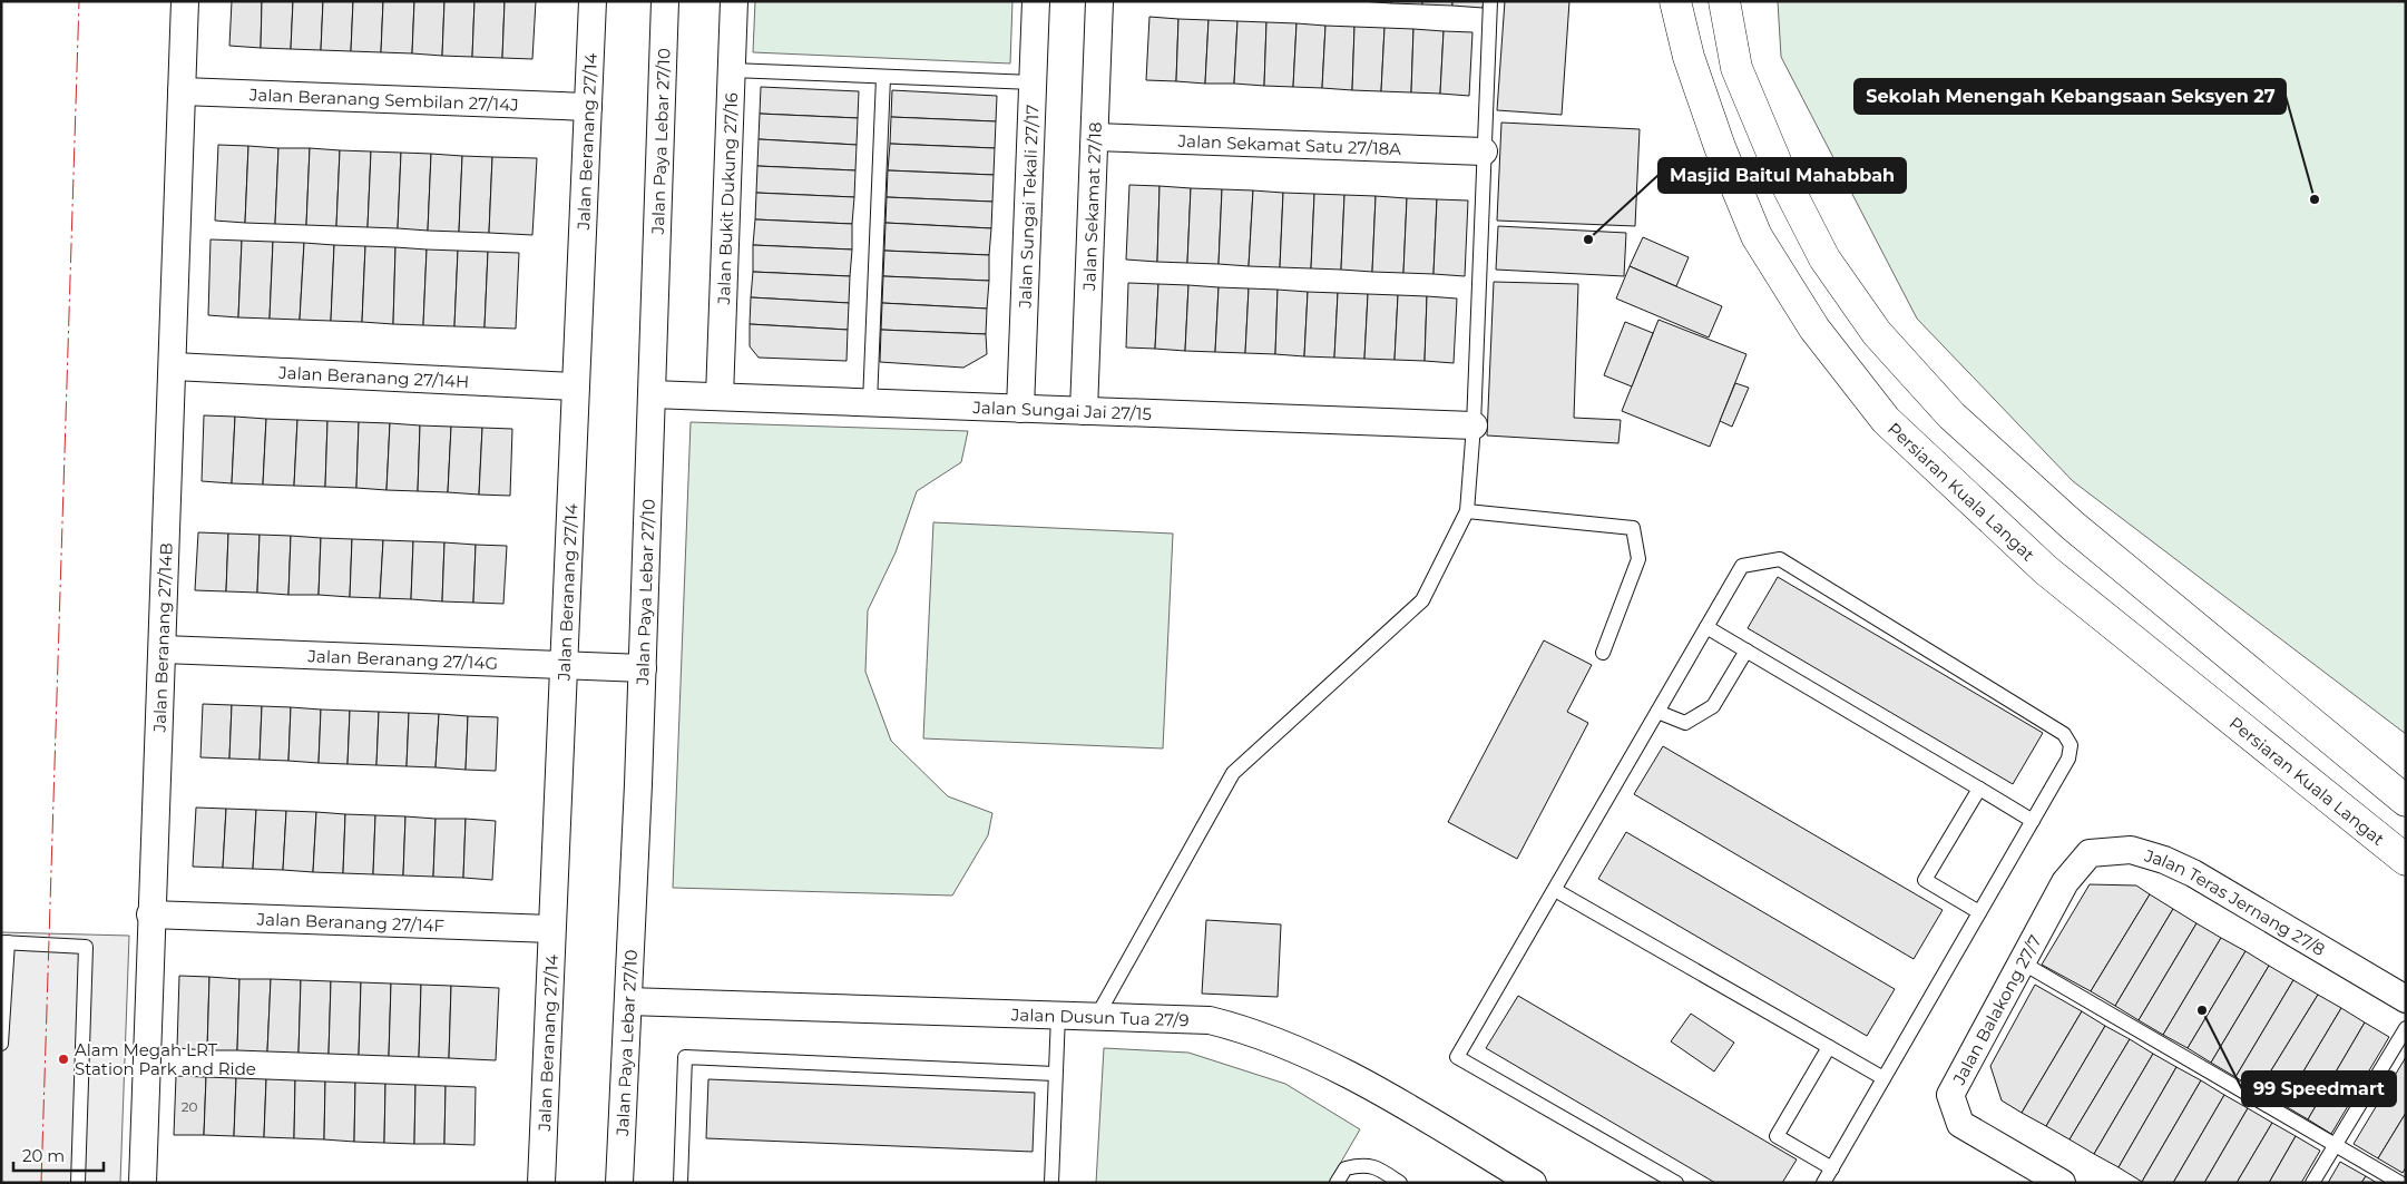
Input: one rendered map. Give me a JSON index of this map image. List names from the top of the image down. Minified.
{"streets":{"main road":["Persiaran Kuala Langat"],"street":["Jalan Beranang Sembilan 27/14J","Jalan Beranang 27/14","Jalan Paya Lebar 27/10","Jalan Sekamat Satu 27/18A","Jalan Bukit Dukung 27/16","Jalan Sungai Tekali 27/17","Jalan Sekamat 27/18","Jalan Beranang 27/14H","Jalan Sungai Jai 27/15","Jalan Beranang 27/14B","Jalan Beranang 27/14G","Jalan Teras Jernang 27/8","Jalan Beranang 27/14F","Jalan Balakong 27/7","Jalan Dusun Tua 27/9"]},"crossings":[["Jalan Beranang Sembilan 27/14J","Jalan Beranang 27/14"],["Jalan Beranang Sembilan 27/14J","Jalan Beranang 27/14B"],["Jalan Beranang 27/14","Jalan Beranang 27/14H"],["Jalan Beranang 27/14","Jalan Beranang 27/14G"],["Jalan Beranang 27/14","Jalan Beranang 27/14F"],["Jalan Paya Lebar 27/10","Jalan Sungai Jai 27/15"],["Jalan Paya Lebar 27/10","Jalan Beranang 27/14G"],["Jalan Paya Lebar 27/10","Jalan Dusun Tua 27/9"],["Jalan Sekamat Satu 27/18A","Jalan Sekamat 27/18"],["Jalan Bukit Dukung 27/16","Jalan Sungai Jai 27/15"],["Jalan Sungai Tekali 27/17","Jalan Sungai Jai 27/15"],["Jalan Sekamat 27/18","Jalan Sungai Jai 27/15"],["Jalan Beranang 27/14H","Jalan Beranang 27/14B"],["Jalan Beranang 27/14B","Jalan Beranang 27/14G"],["Jalan Beranang 27/14B","Jalan Beranang 27/14F"],["Jalan Teras Jernang 27/8","Jalan Balakong 27/7"]],"places":["Sekolah Menengah Kebangsaan Seksyen 27","Masjid Baitul Mahabbah","99 Speedmart","Alam Megah LRT Station Park and Ride"],"house_numbers":["20"],"scale_bar":"20 m"}
